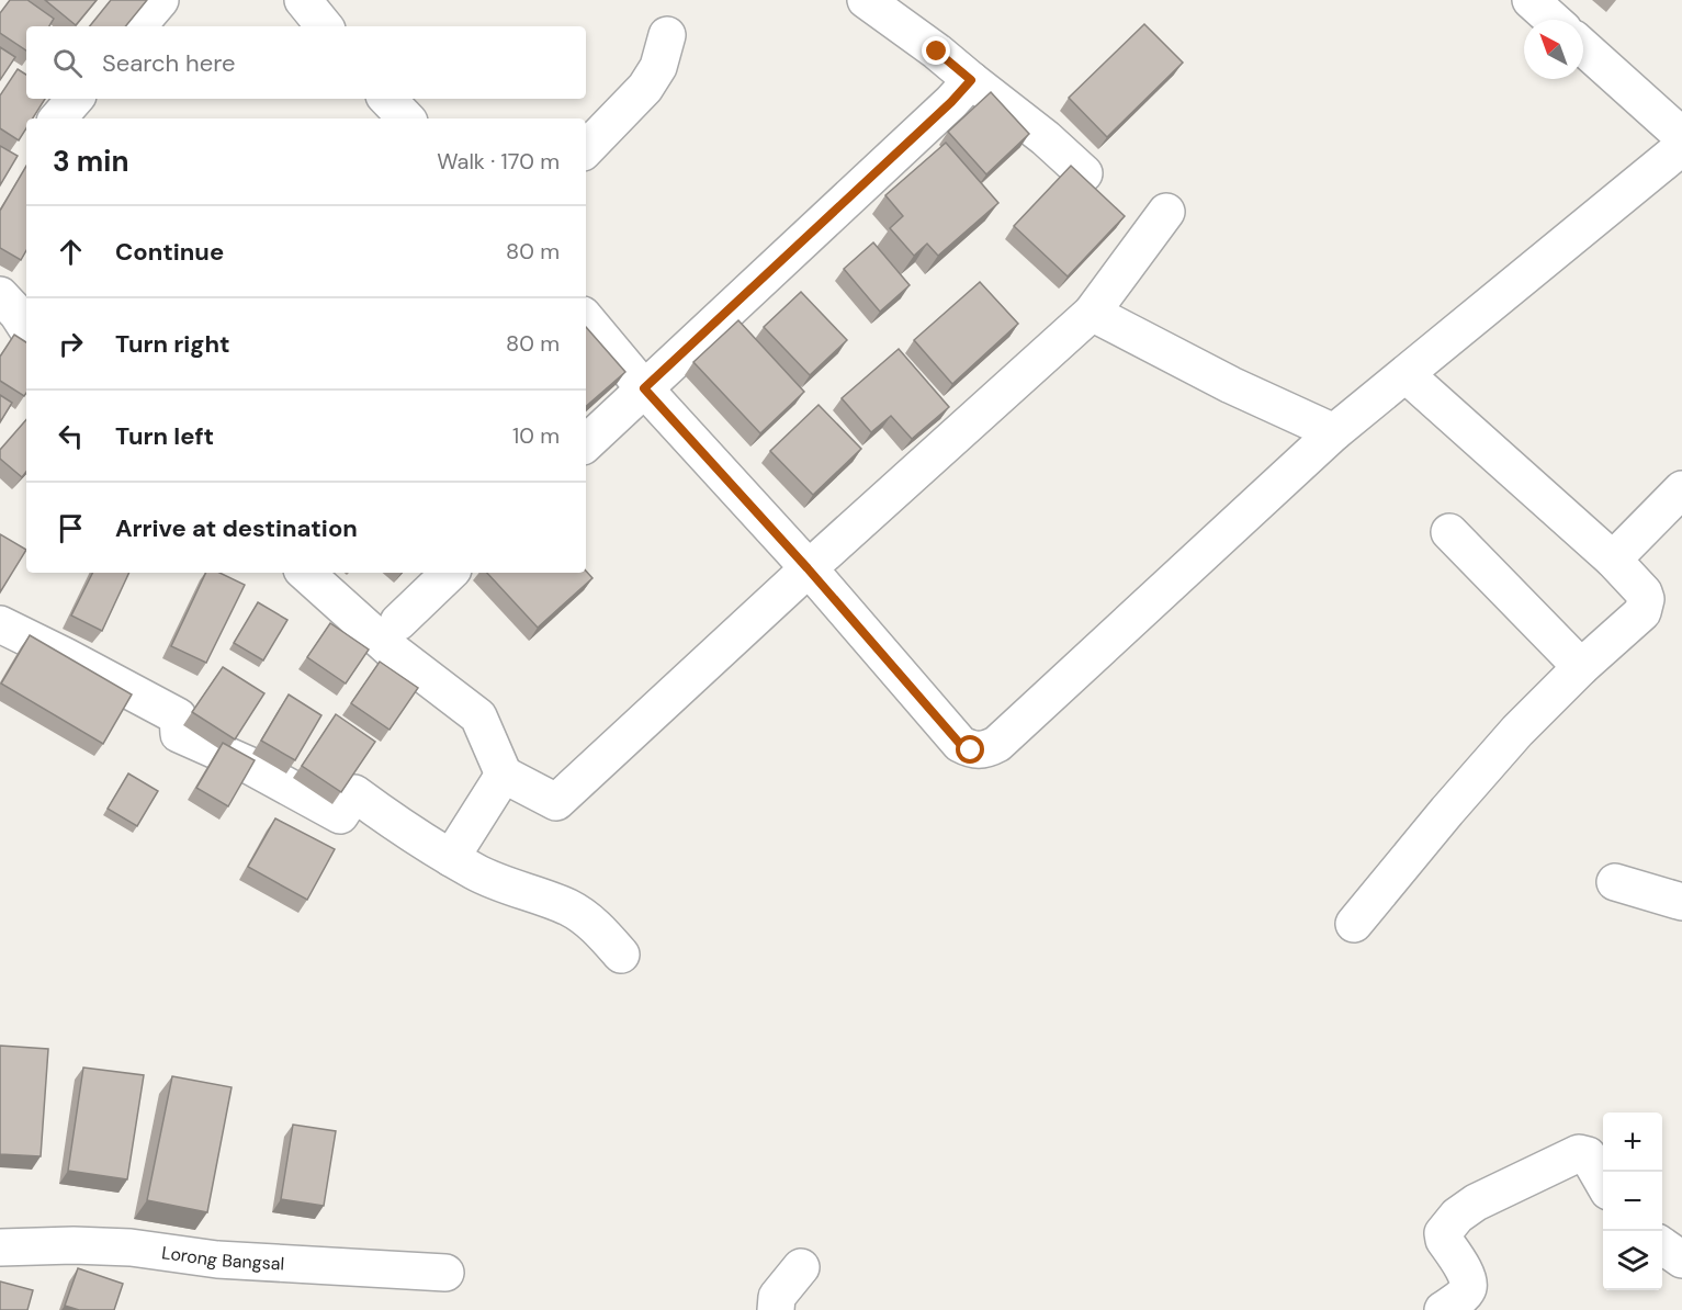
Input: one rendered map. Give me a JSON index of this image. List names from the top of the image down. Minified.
{"streets":{"street":["Lorong Bangsal"]},"north":"top left","page":{"search":"Search here","heading":["3 min","Walk · 170 m"],"list":[["Continue","80 m"],["Turn right","80 m"],["Turn left","10 m"],"Arrive at destination"],"map_buttons":["+","−"]}}
